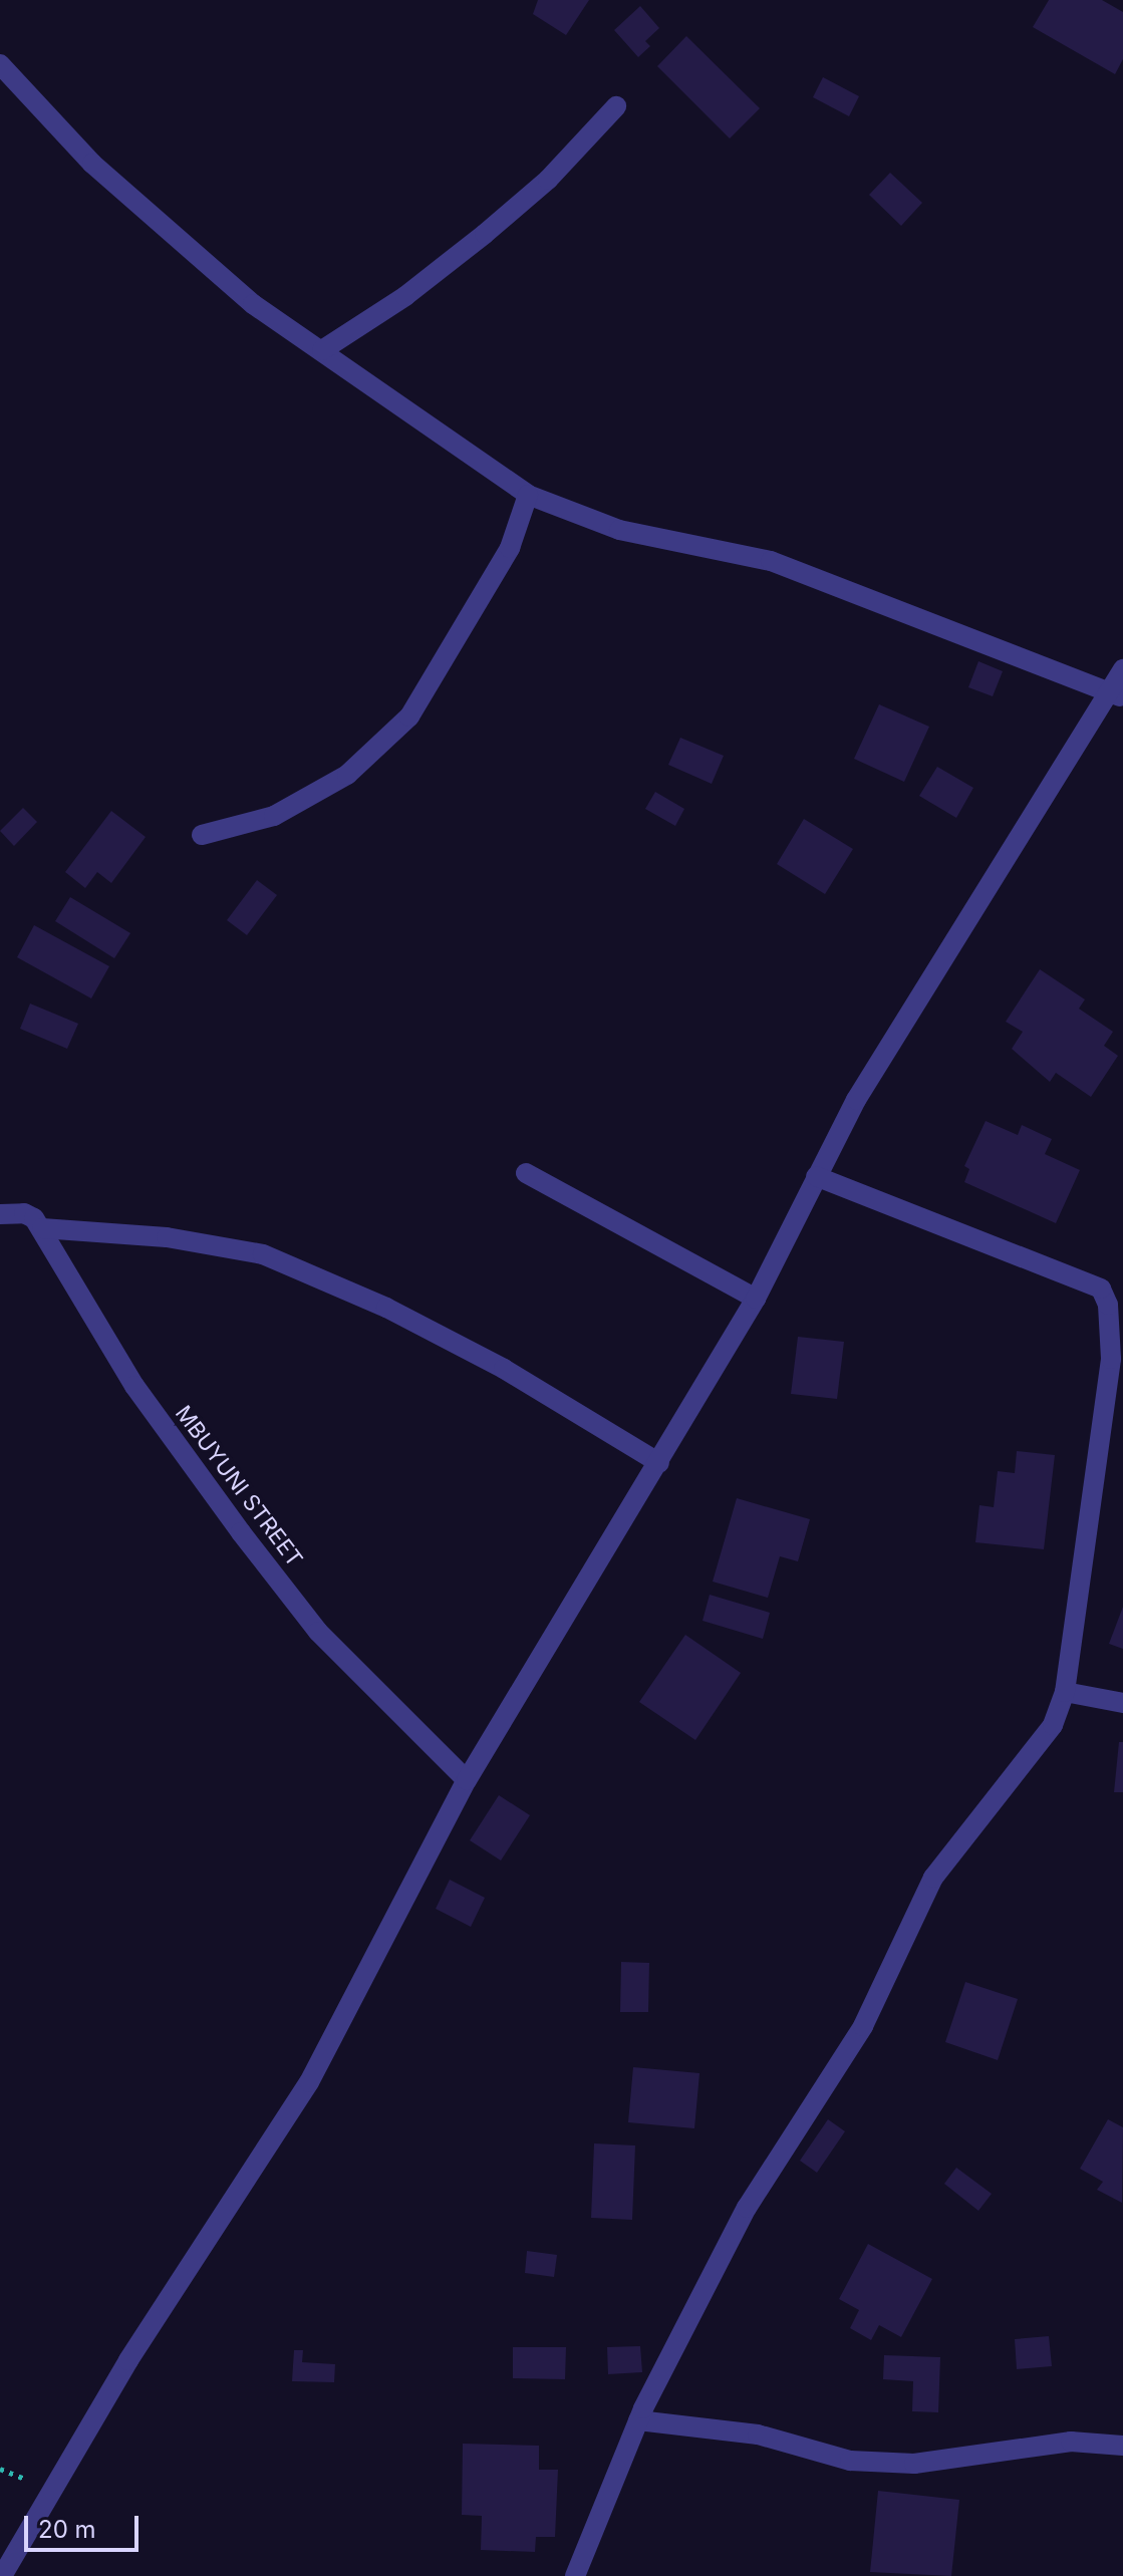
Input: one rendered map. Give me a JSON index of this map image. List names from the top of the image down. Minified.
{"streets":{"street":["MBUYUNI STREET"]},"scale_bar":"20 m"}
